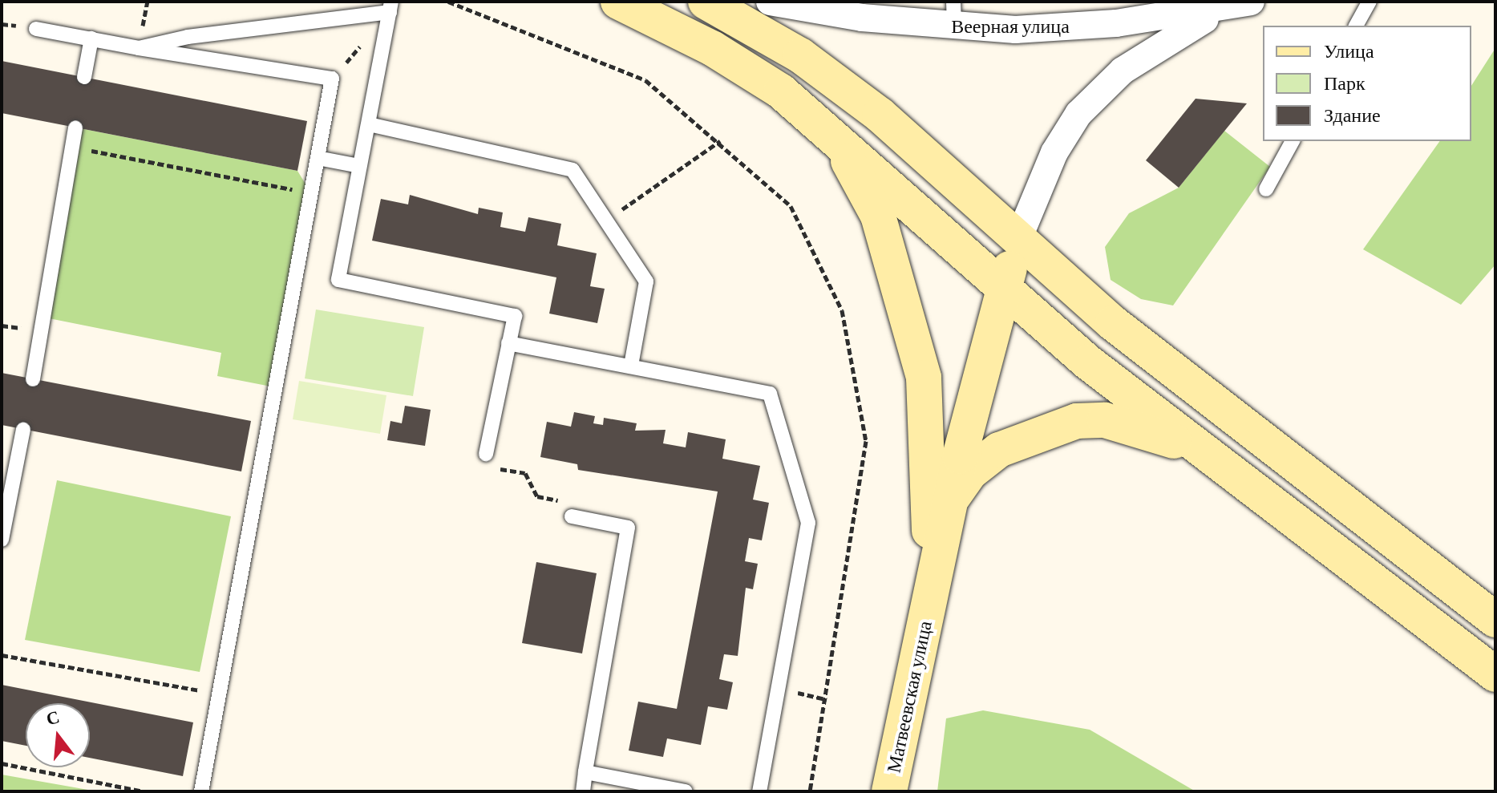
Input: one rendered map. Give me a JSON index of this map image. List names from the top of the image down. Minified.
{"streets":{"street":["Веерная улица","Матвеевская улица"]},"legend":["Улица","Парк","Здание"],"north":"top"}
